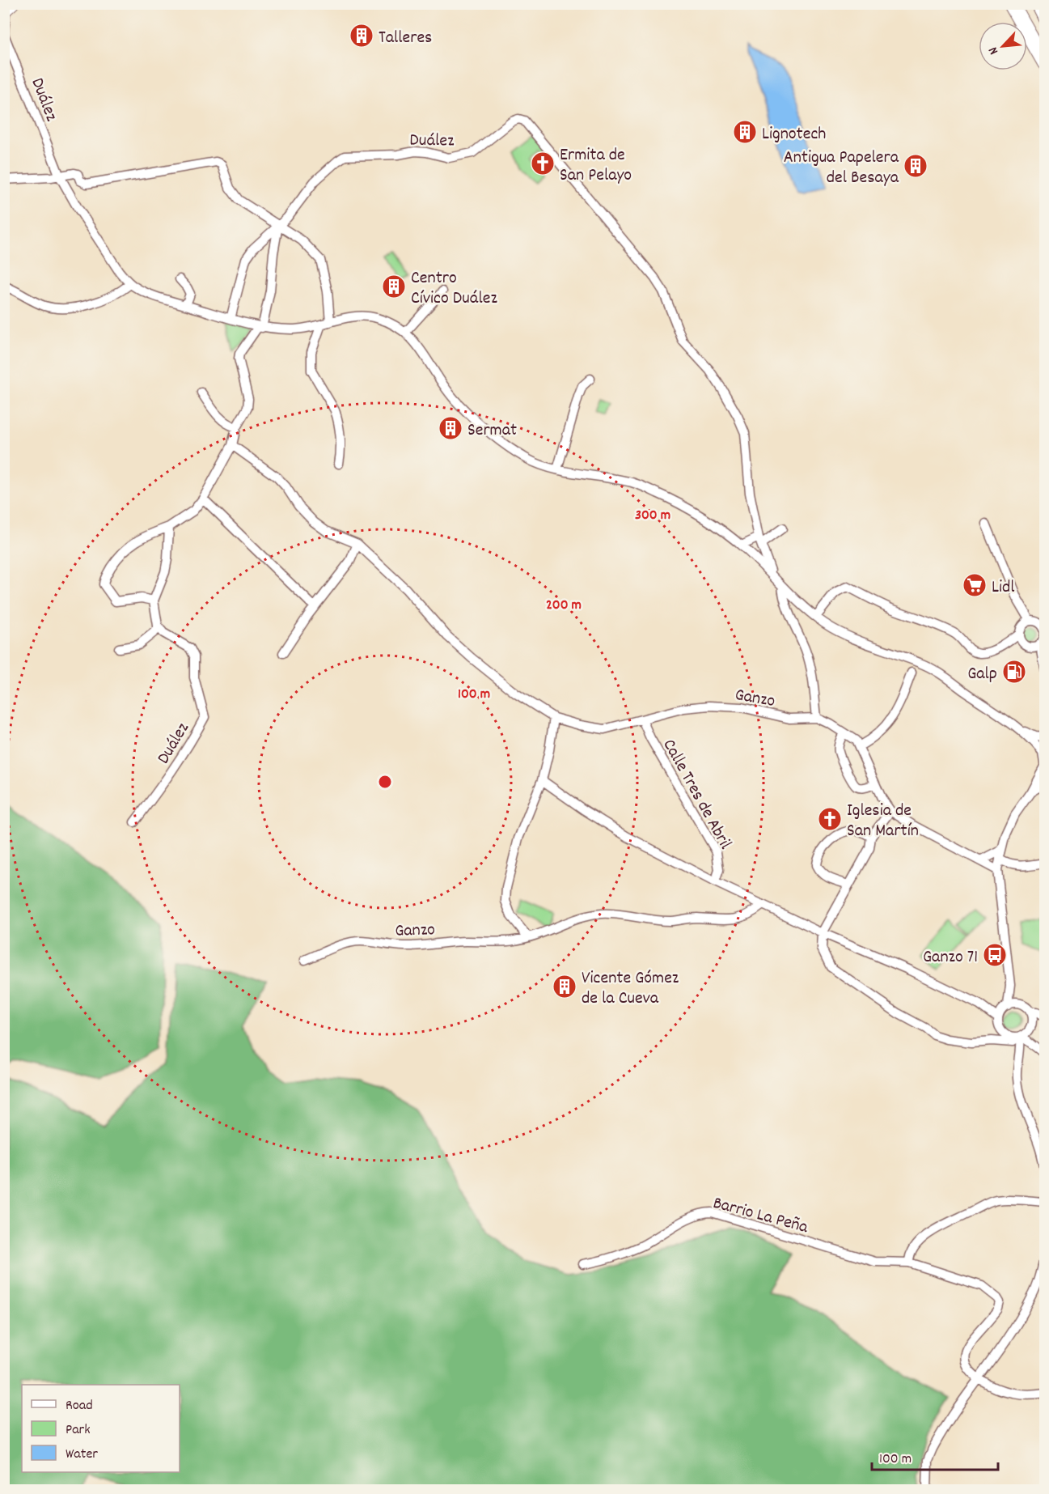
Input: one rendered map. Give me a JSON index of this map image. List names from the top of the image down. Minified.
{"streets":{"street":["Duález","Ganzo","Calle Tres de Abril","Barrio La Peña"]},"crossings":[["Ganzo","Calle Tres de Abril"]],"places":{"building":["Talleres","Lignotech","Antigua Papelera del Besaya","Centro Cívico Duález","Sermat","Vicente Gómez de la Cueva"],"church":["Ermita de San Pelayo","Iglesia de San Martín"],"supermarket":["Lidl"],"fuel station":["Galp"],"bus stop":["Ganzo 71"]},"legend":["Road","Park","Water"],"scale_bar":"100 m","north":"bottom left","rings":["300 m","200 m","100 m"]}
